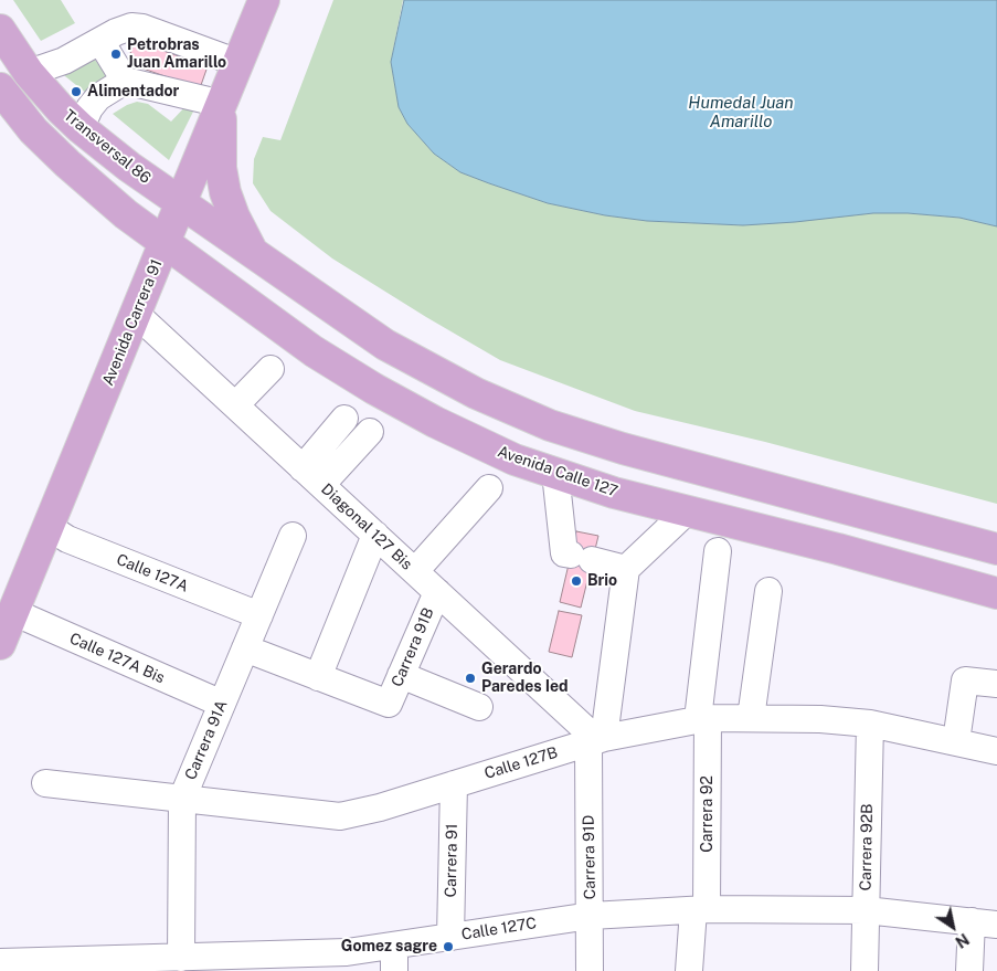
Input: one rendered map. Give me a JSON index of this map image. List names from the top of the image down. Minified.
{"streets":{"main road":["Transversal 86","Avenida Carrera 91","Avenida Calle 127"],"street":["Diagonal 127 Bis","Calle 127A","Carrera 91B","Calle 127A Bis","Carrera 91A","Calle 127B","Carrera 92","Carrera 92B","Carrera 91D","Carrera 91","Calle 127C"]},"crossings":[["Transversal 86","Avenida Carrera 91"],["Avenida Carrera 91","Avenida Calle 127"],["Avenida Carrera 91","Diagonal 127 Bis"],["Avenida Carrera 91","Calle 127A"],["Avenida Carrera 91","Calle 127A Bis"],["Diagonal 127 Bis","Carrera 91B"],["Diagonal 127 Bis","Calle 127B"],["Diagonal 127 Bis","Carrera 91D"],["Calle 127A","Carrera 91A"],["Calle 127A Bis","Carrera 91A"],["Carrera 91A","Calle 127B"],["Carrera 91A","Calle 127C"],["Calle 127B","Carrera 92"],["Calle 127B","Carrera 92B"],["Calle 127B","Carrera 91D"],["Calle 127B","Carrera 91"],["Carrera 92","Calle 127C"],["Carrera 92B","Calle 127C"],["Carrera 91D","Calle 127C"],["Carrera 91","Calle 127C"]],"water":["Humedal Juan Amarillo"],"places":["Petrobras Juan Amarillo","Alimentador","Brio","Gerardo Paredes Ied","Gomez sagre"],"north":"bottom right"}
